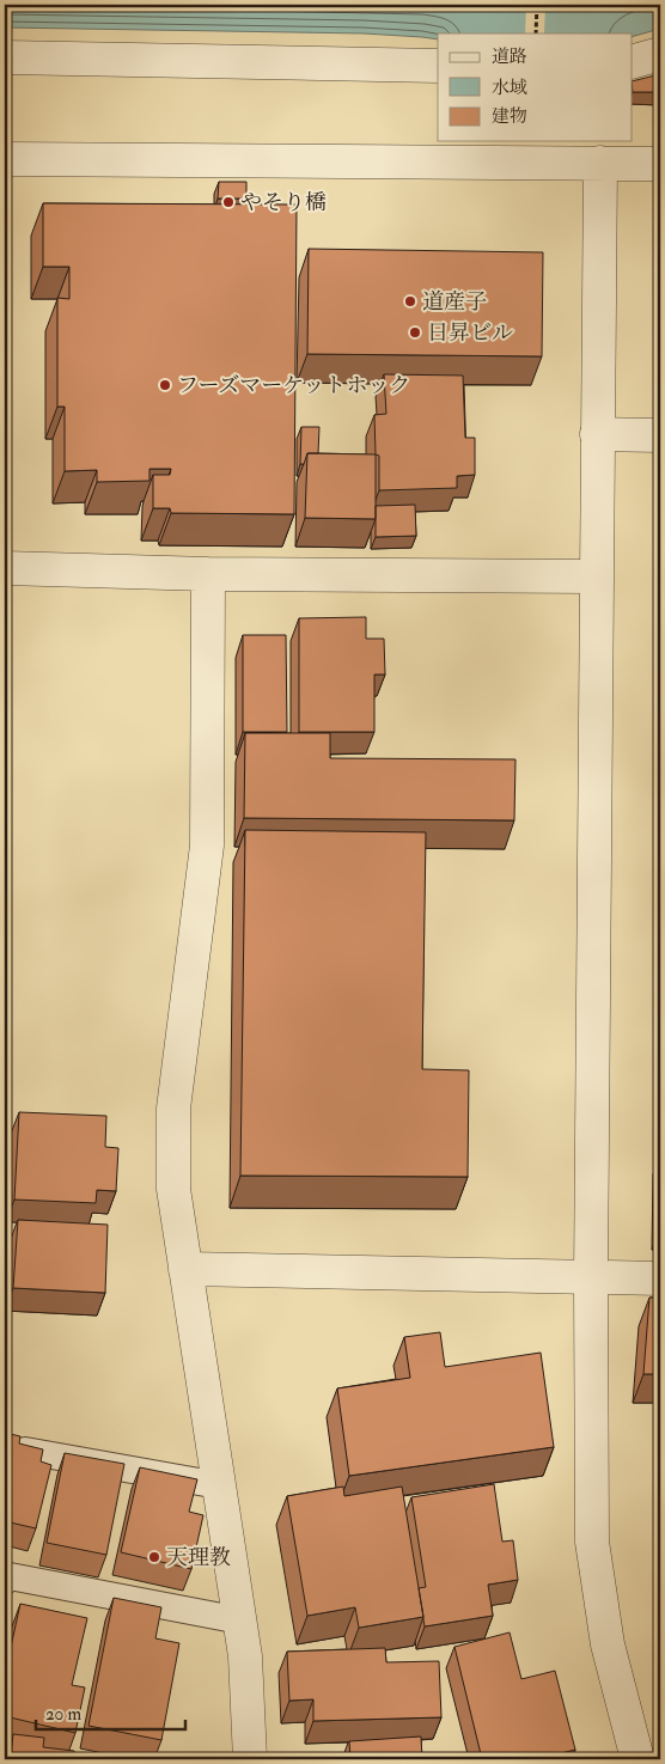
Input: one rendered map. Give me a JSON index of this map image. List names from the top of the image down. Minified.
{"places":["やそり橋","道産子","日昇ビル","フーズマーケットホック","天理教"],"legend":["道路","水域","建物"],"scale_bar":"20 m"}
